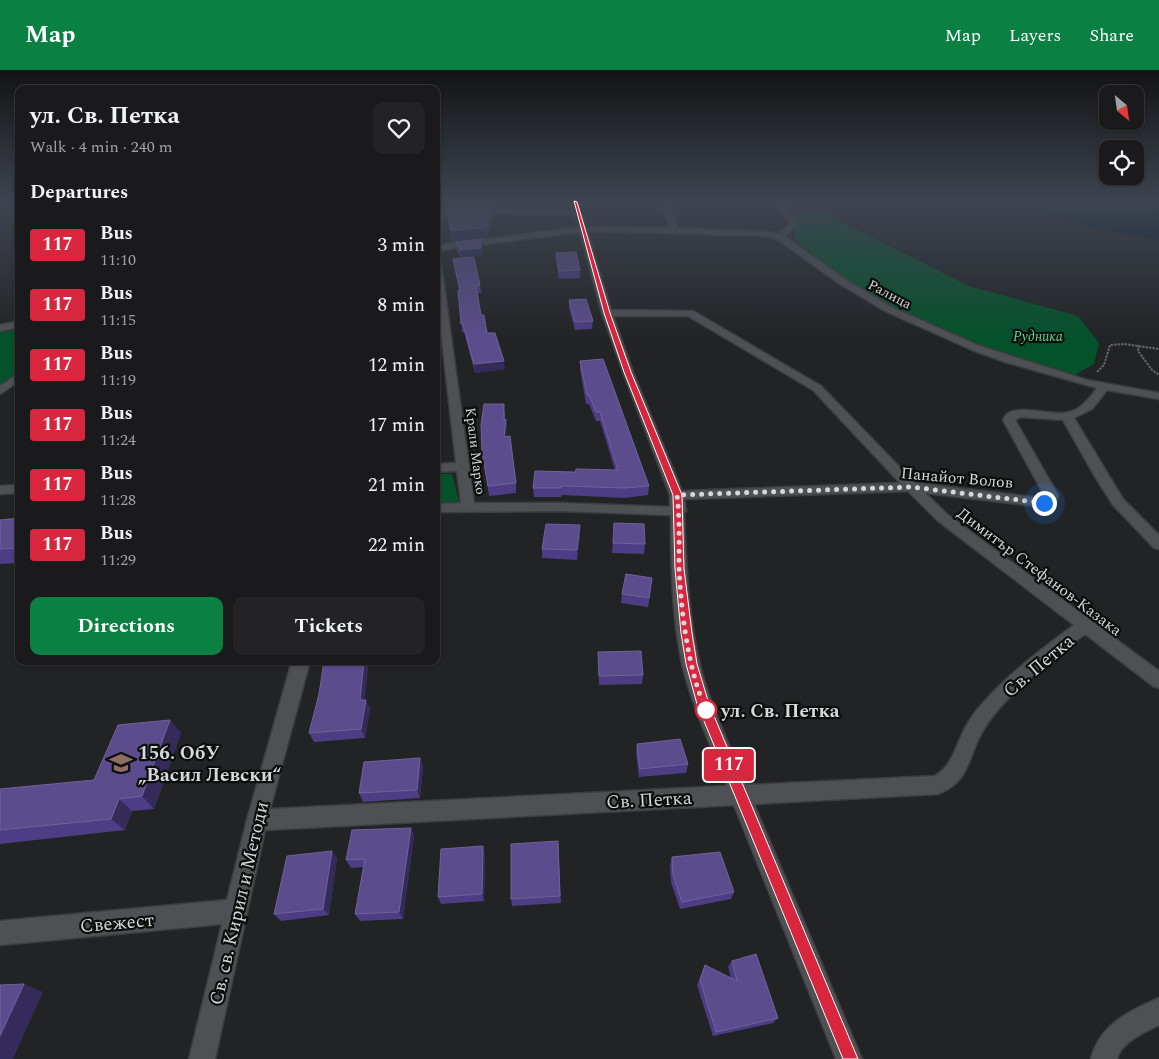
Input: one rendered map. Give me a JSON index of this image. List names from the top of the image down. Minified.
{"streets":{"street":["Ралица","Крали Марко","Панайот Волов","Димитър Стефанов-Казака","Св. Петка","Св. св. Кирил и Методи","Свежест"]},"crossings":[["Крали Марко","Панайот Волов"],["Панайот Волов","Димитър Стефанов-Казака"],["Димитър Стефанов-Казака","Св. Петка"],["Св. Петка","Св. св. Кирил и Методи"],["Св. св. Кирил и Методи","Свежест"]],"parks":["Рудника"],"places":{"other":["ул. Св. Петка"],"school or university":["156. ОбУ „Васил Левски“"]},"lines":["bus line 117"],"north":"bottom right","page":{"header":"Map","nav":["Map","Layers","Share"],"on_map":"117","heading":[["ул. Св. Петка","Walk · 4 min · 240 m"],"Departures"],"list":[{"mark":"117","name":"Bus","note":"11:10","value":"3 min"},{"mark":"117","name":"Bus","note":"11:15","value":"8 min"},{"mark":"117","name":"Bus","note":"11:19","value":"12 min"},{"mark":"117","name":"Bus","note":"11:24","value":"17 min"},{"mark":"117","name":"Bus","note":"11:28","value":"21 min"},{"mark":"117","name":"Bus","note":"11:29","value":"22 min"}],"buttons":["Directions","Tickets"]}}
